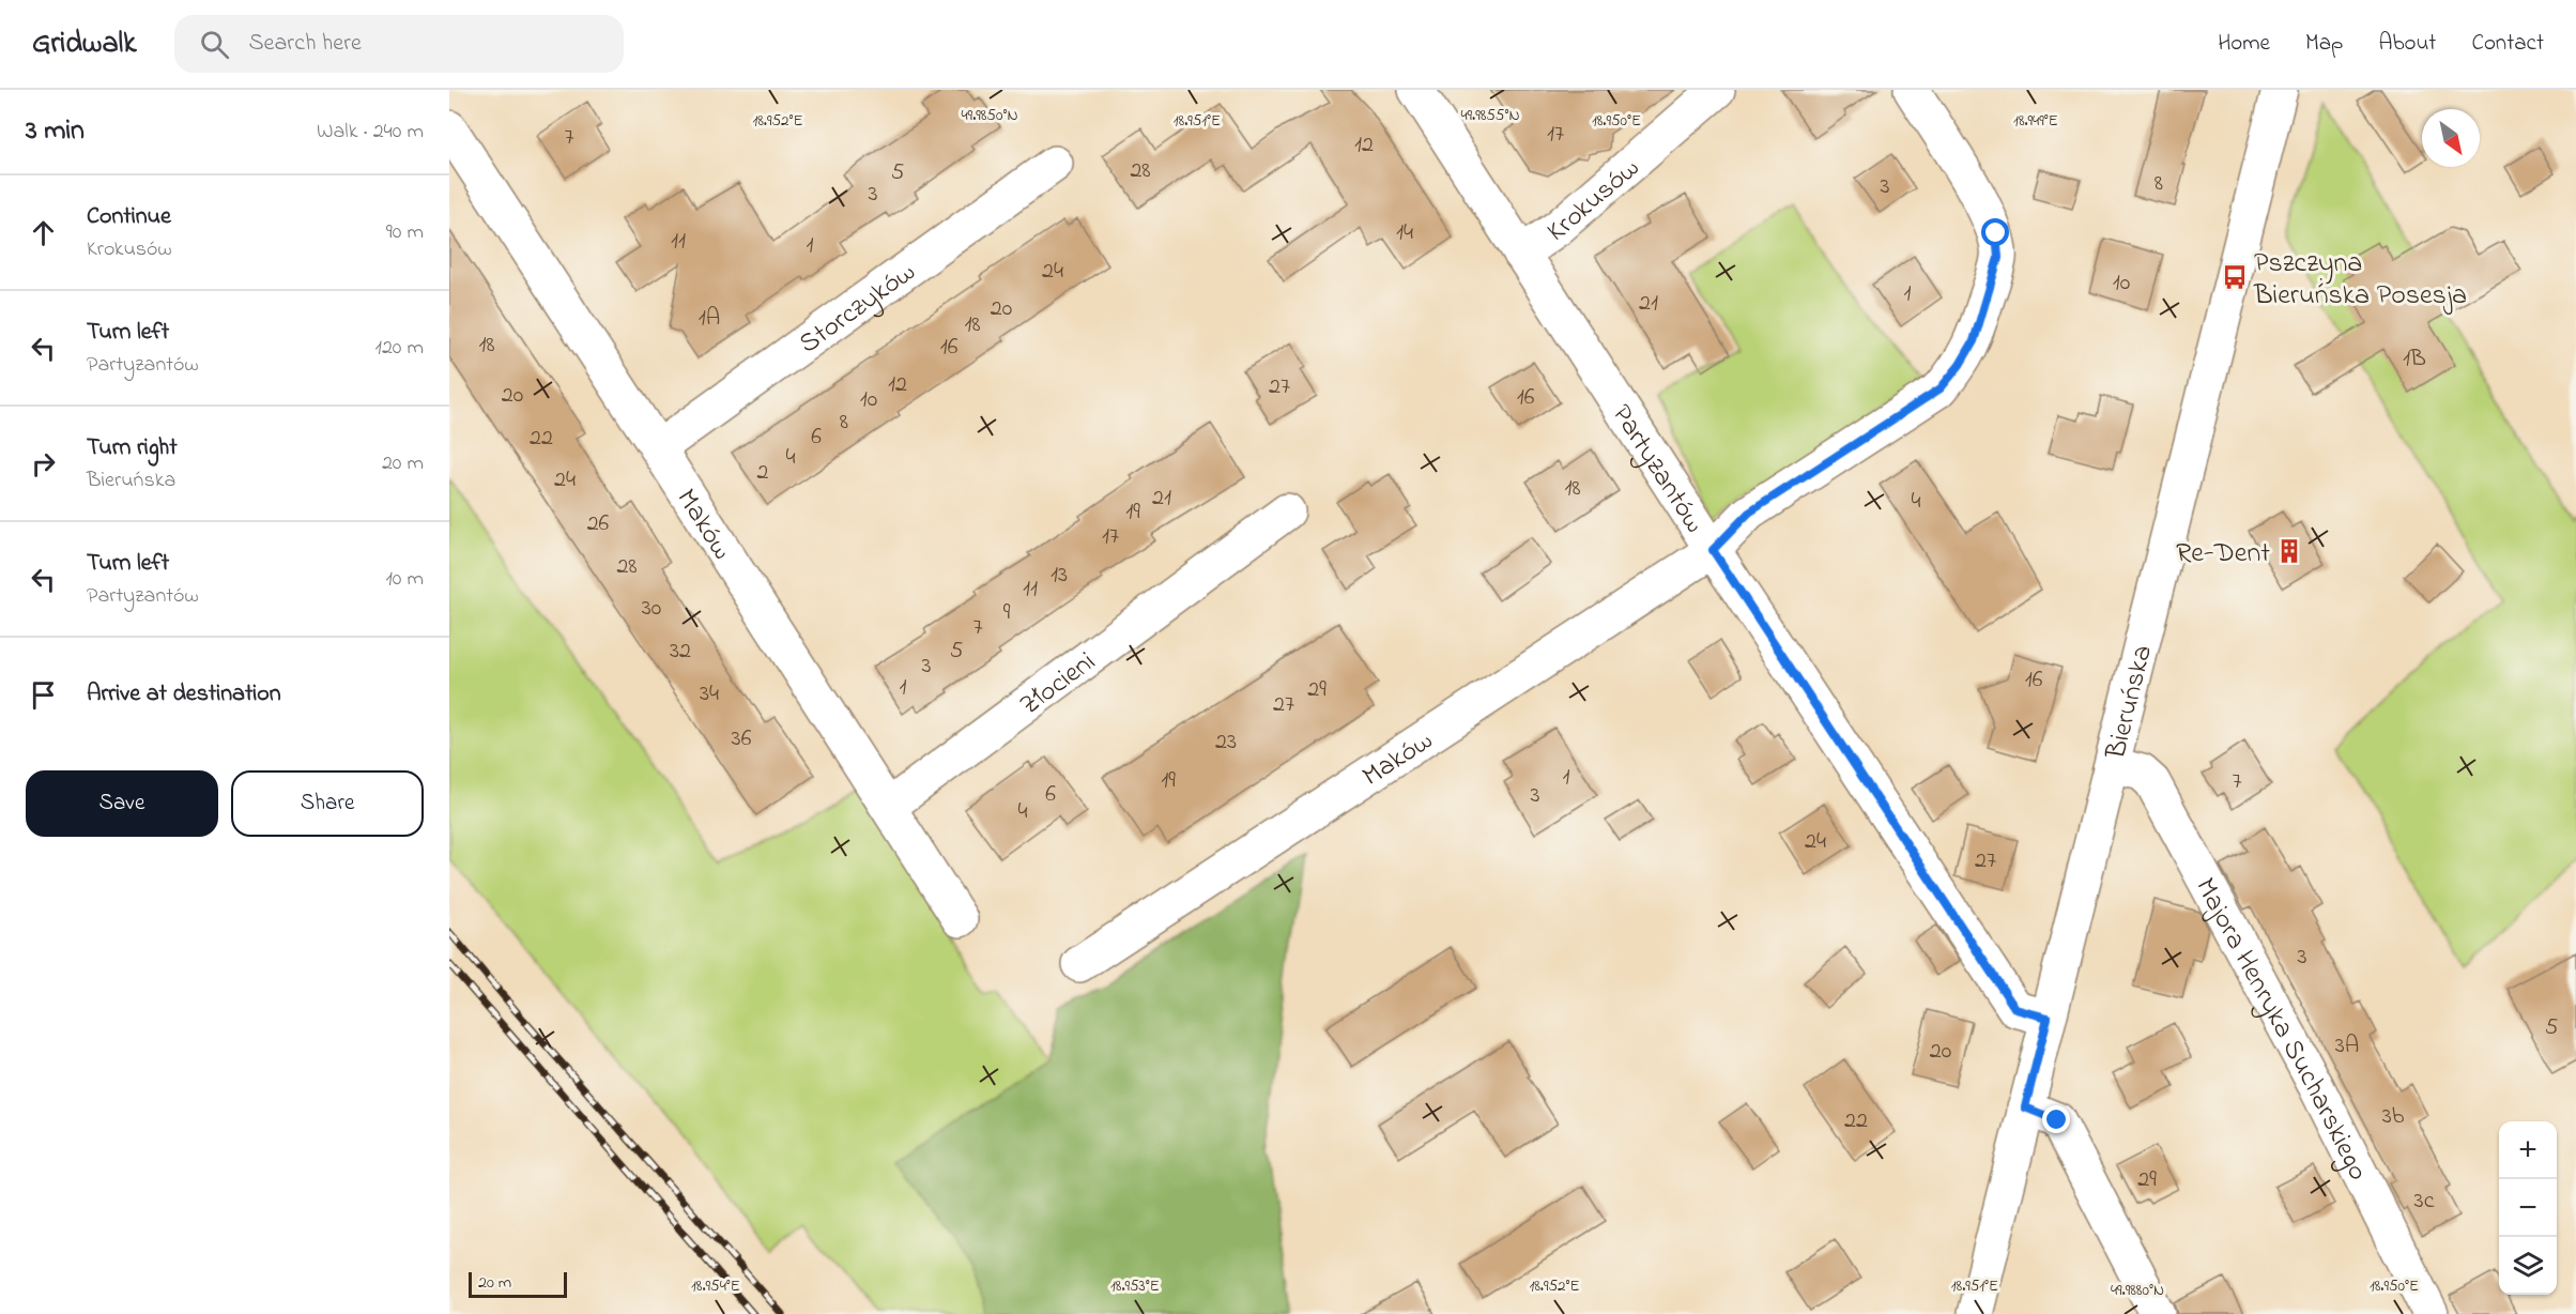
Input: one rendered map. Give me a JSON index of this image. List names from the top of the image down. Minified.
{"streets":{"street":["Krokusów","Storczyków","Partyzantów","Maków","Złocieni","Bieruńska","Majora Henryka Sucharskiego"]},"crossings":[["Krokusów","Partyzantów"],["Storczyków","Maków"],["Partyzantów","Maków"],["Partyzantów","Bieruńska"],["Maków","Złocieni"],["Bieruńska","Majora Henryka Sucharskiego"]],"places":{"bus stop":["Pszczyna Bieruńska Posesja"],"building":["Re-Dent"]},"house_numbers":["17","7","12","28","5","8","3","3","14","11","1","24","10","1","21","20","1A","18","18","16","1B","12","27","20","16","10","8","6","22","4","2","24","18","21","4","19","26","17","28","13","11","30","9","7","32","5","3","16","1","29","34","27","36","23","1","19","7","6","3","4","24","27","3","5","3A","20","3b","22","29","3c"],"scale_bar":"20 m","north":"bottom right","page":{"header":"Gridwalk","search":"Search here","nav":["Home","Map","About","Contact"],"heading":["3 min","Walk · 240 m"],"list":[["Continue","Krokusów","90 m"],["Turn left","Partyzantów","120 m"],["Turn right","Bieruńska","20 m"],["Turn left","Partyzantów","10 m"],"Arrive at destination"],"buttons":["Save","Share"],"map_buttons":["+","−"],"scale":"20 m"},"coordinates":["49.9855°N","49.9850°N","18.952°E","18.951°E","18.950°E","18.949°E","18.954°E","18.953°E","49.9880°N"]}
